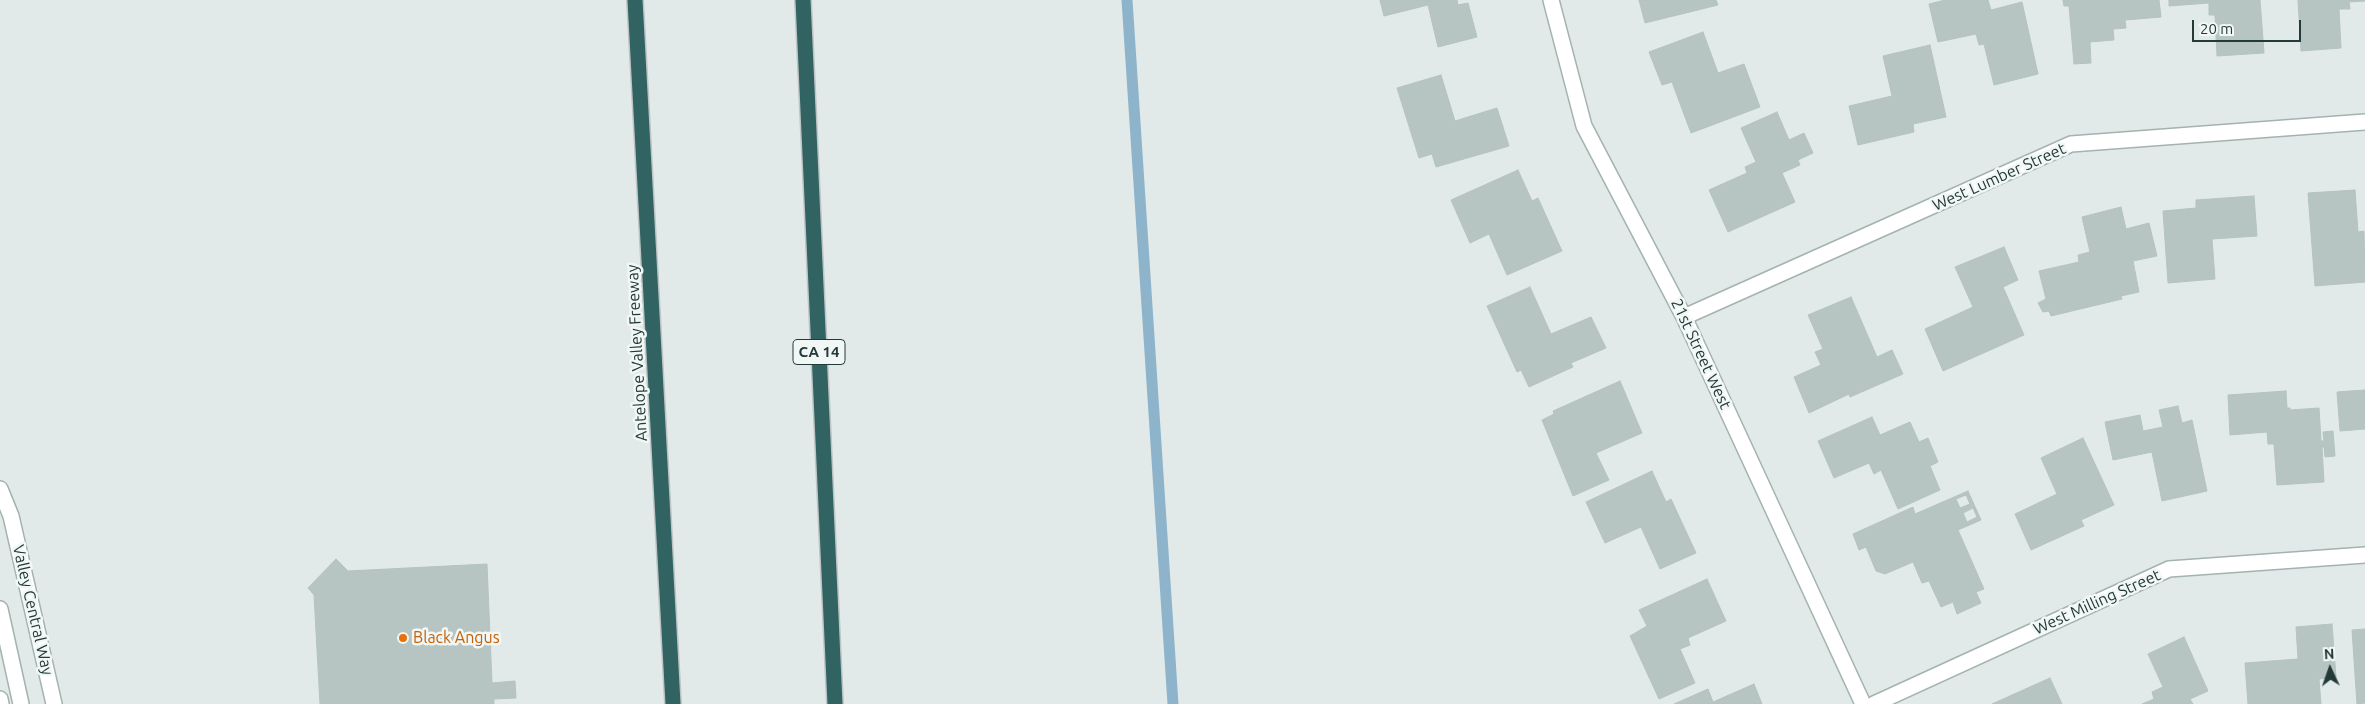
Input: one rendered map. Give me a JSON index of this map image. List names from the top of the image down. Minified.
{"streets":{"highway":["CA 14","Antelope Valley Freeway"],"street":["West Lumber Street","21st Street West","West Milling Street","Valley Central Way"]},"crossings":[["West Lumber Street","21st Street West"]],"places":["Black Angus"],"scale_bar":"20 m","north":"top"}
